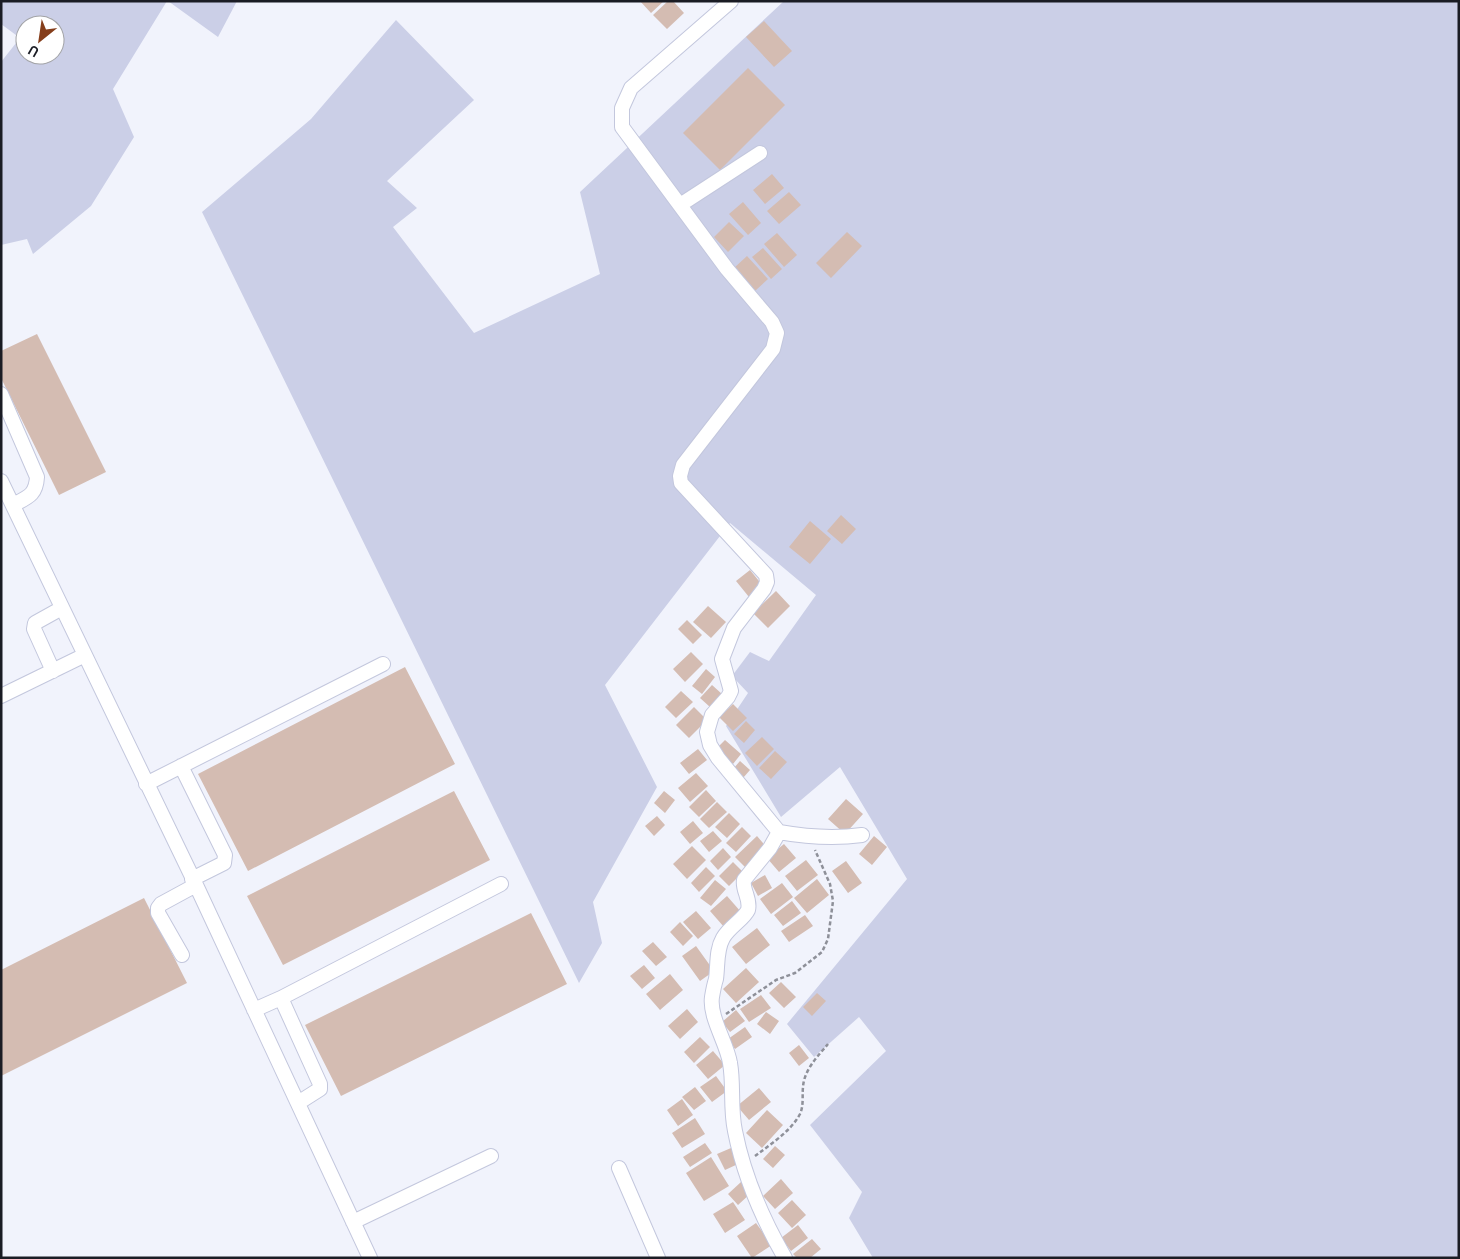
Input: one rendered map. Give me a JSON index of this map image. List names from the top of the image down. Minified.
{"north":"bottom left"}
